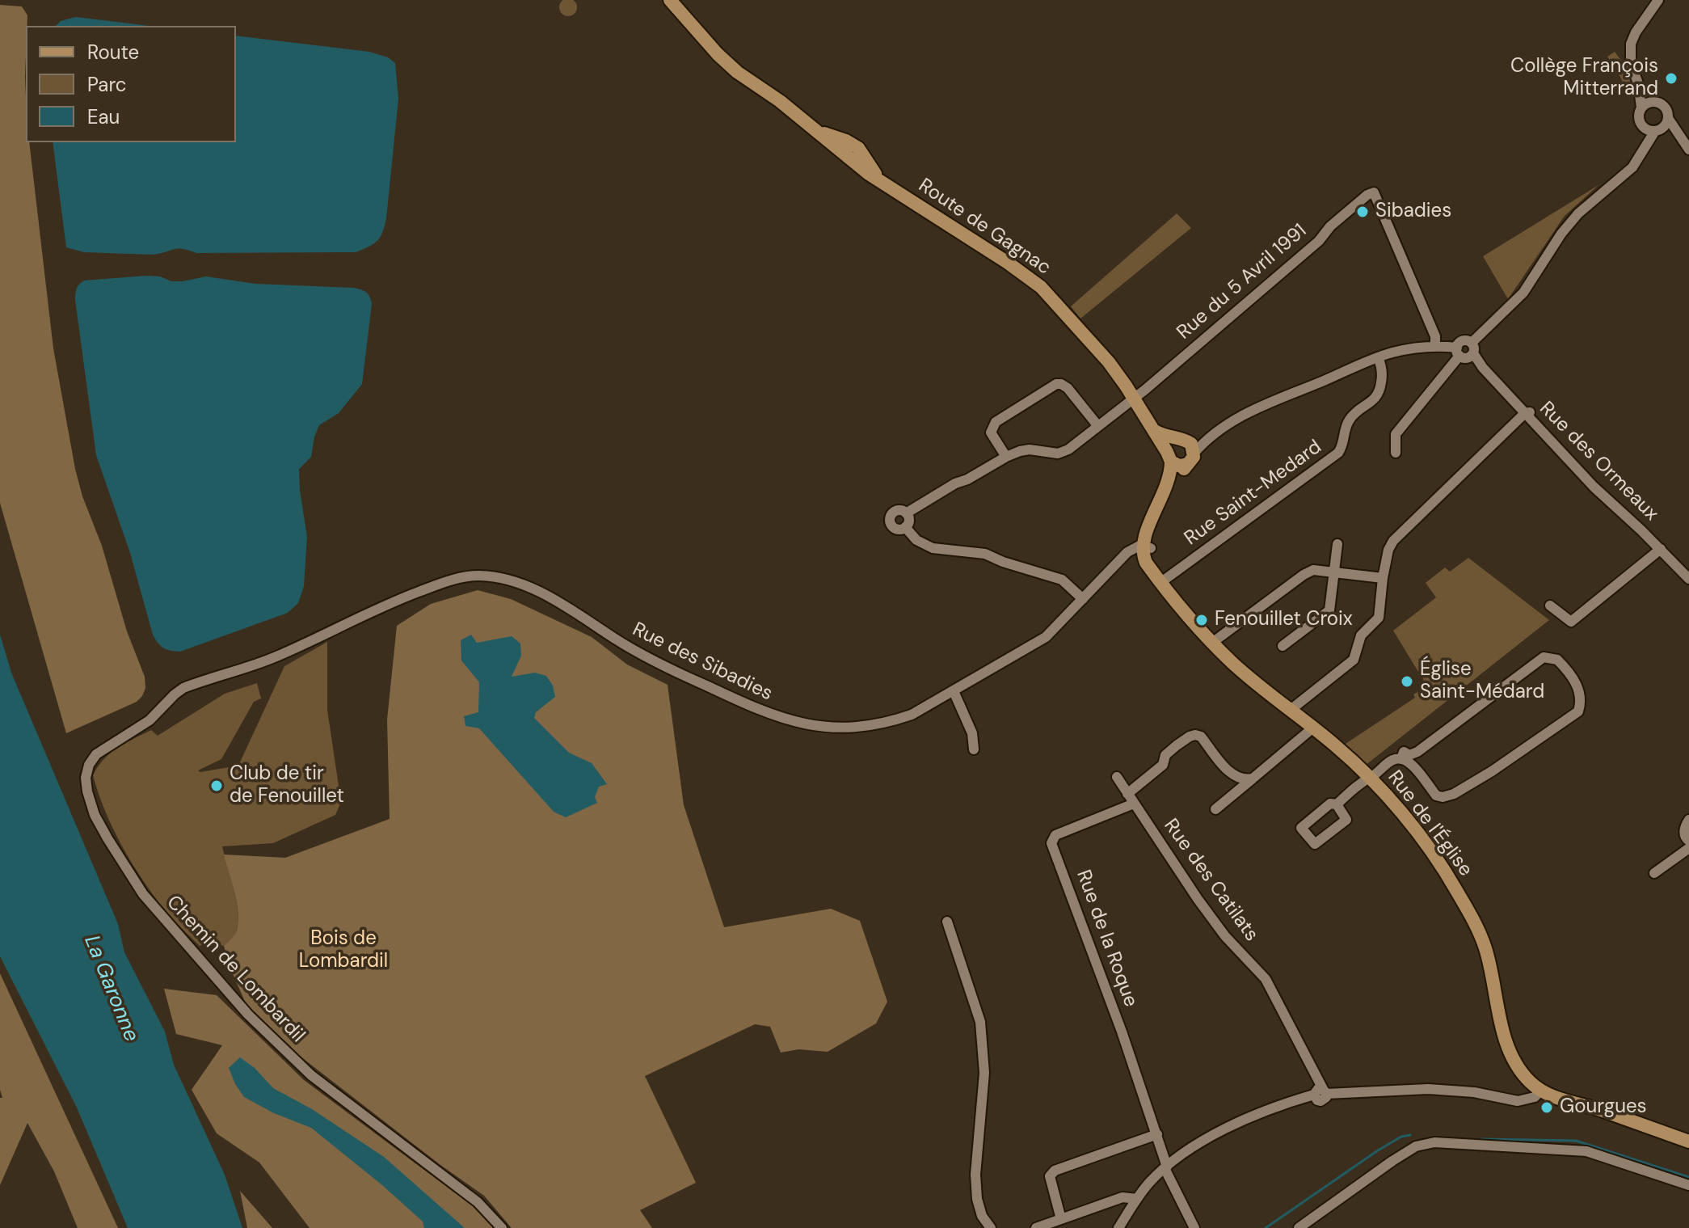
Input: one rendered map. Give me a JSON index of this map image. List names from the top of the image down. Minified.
{"streets":{"main road":["Route de Gagnac","Rue de l'Église"],"street":["Rue du 5 Avril 1991","Rue des Ormeaux","Rue Saint-Medard","Rue des Sibadies","Rue des Catilats","Rue de la Roque","Chemin de Lombardil"]},"crossings":[["Route de Gagnac","Rue du 5 Avril 1991"],["Route de Gagnac","Rue des Ormeaux"],["Rue du 5 Avril 1991","Rue des Ormeaux"],["Rue des Ormeaux","Rue Saint-Medard"],["Rue Saint-Medard","Rue de l'Église"],["Rue des Sibadies","Rue de l'Église"],["Rue des Sibadies","Chemin de Lombardil"],["Rue des Catilats","Rue de la Roque"]],"water":["La Garonne"],"parks":["Bois de Lombardil"],"places":["Collège François Mitterrand","Sibadies","Fenouillet Croix","Église Saint-Médard","Club de tir de Fenouillet","Gourgues"],"legend":["Route","Parc","Eau"]}
